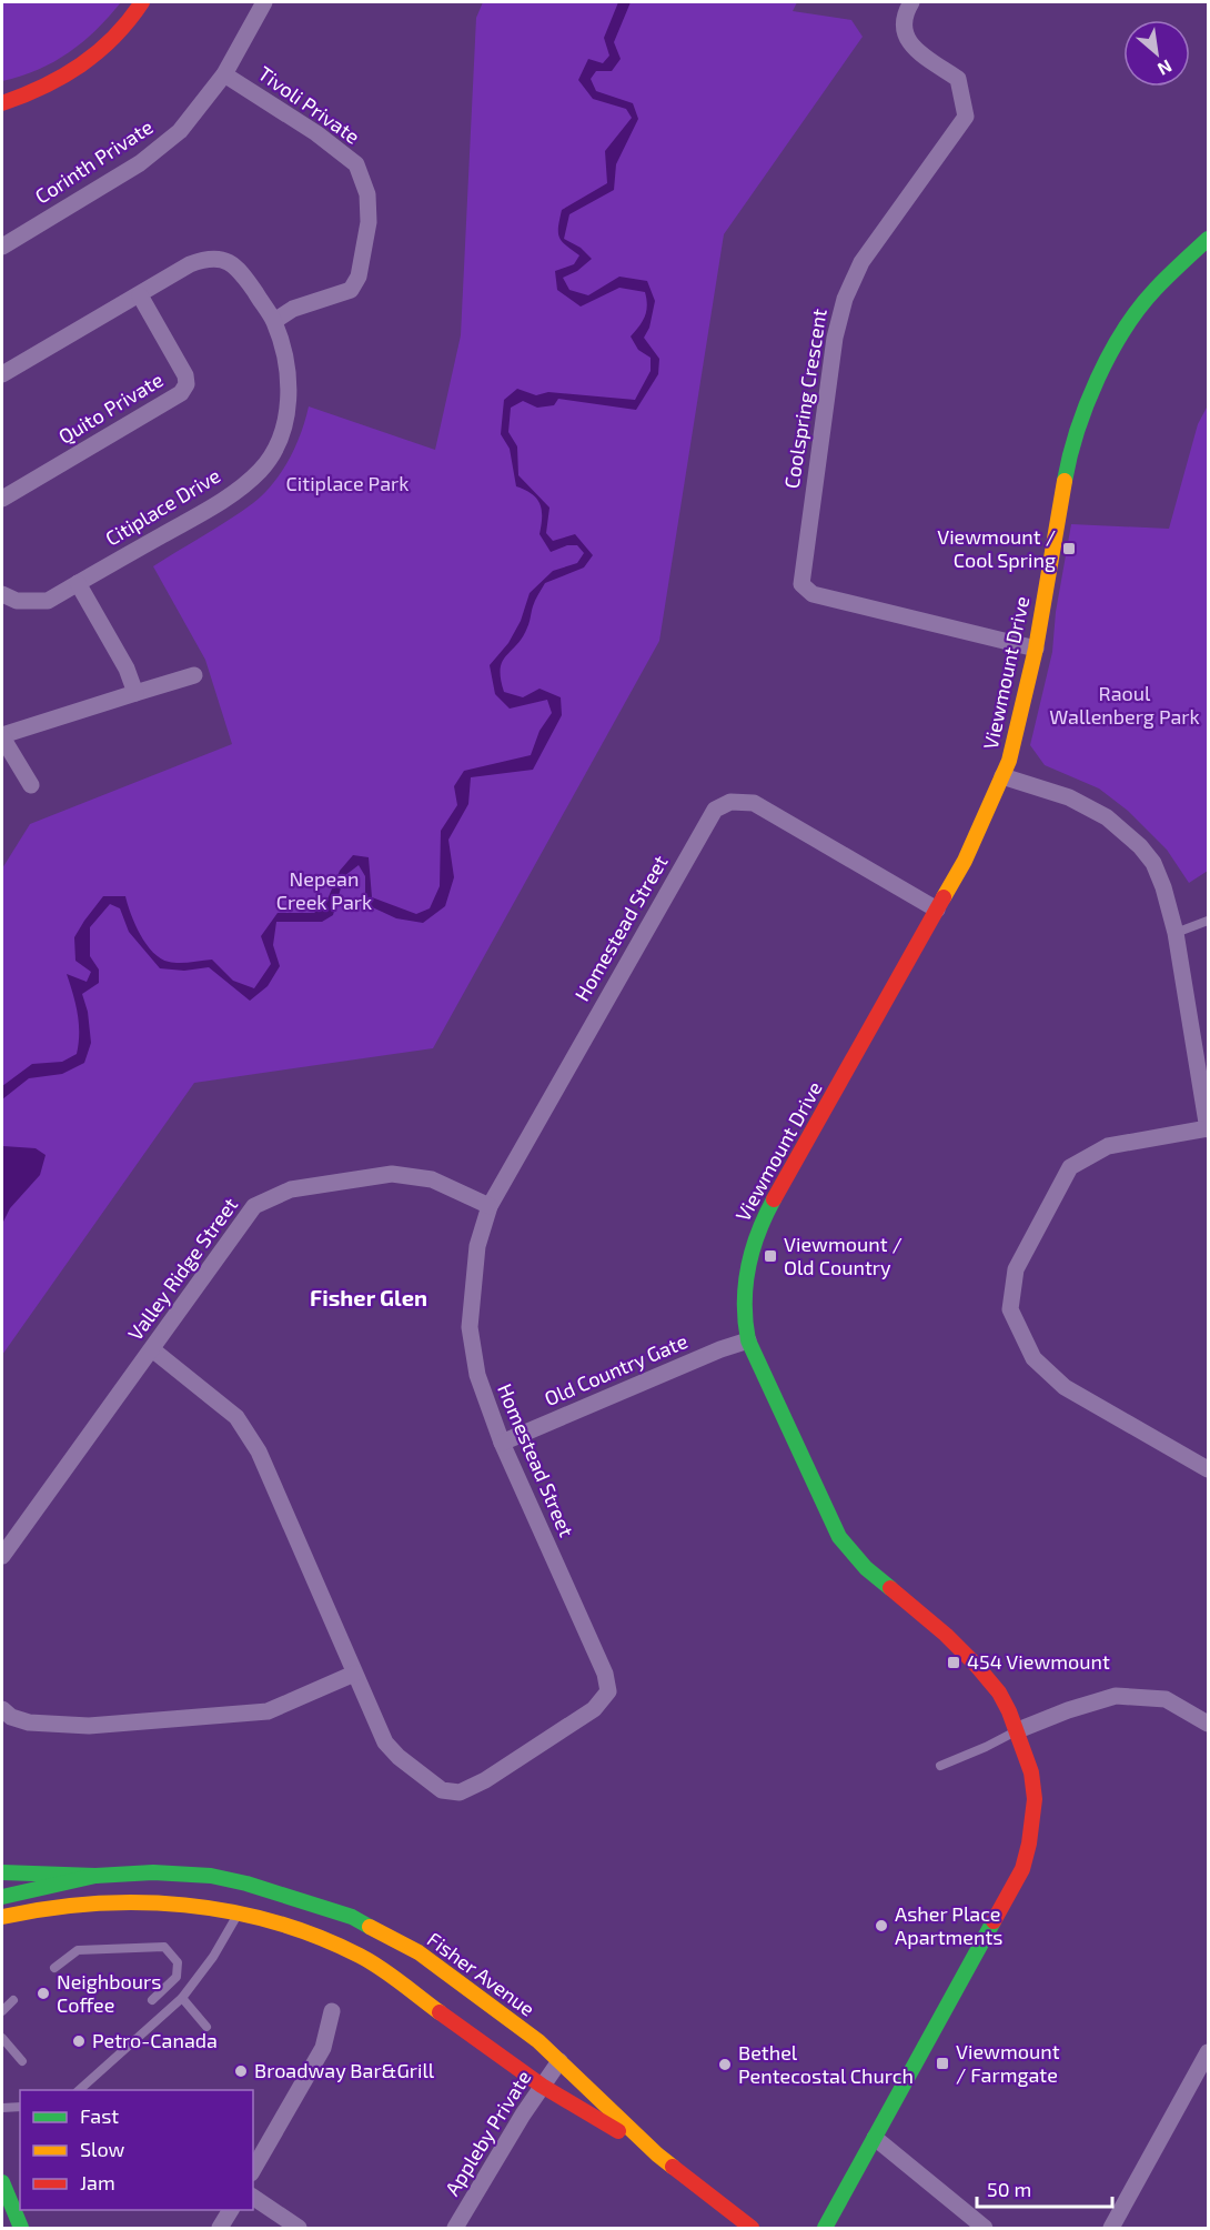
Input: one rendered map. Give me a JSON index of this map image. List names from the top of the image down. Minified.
{"streets":{"street":["Tivoli Private","Corinth Private","Coolspring Crescent","Quito Private","Citiplace Drive","Viewmount Drive","Homestead Street","Valley Ridge Street","Old Country Gate","Fisher Avenue","Appleby Private"]},"crossings":[["Tivoli Private","Corinth Private"],["Tivoli Private","Citiplace Drive"],["Coolspring Crescent","Viewmount Drive"],["Quito Private","Citiplace Drive"],["Viewmount Drive","Homestead Street"],["Viewmount Drive","Old Country Gate"],["Homestead Street","Valley Ridge Street"],["Homestead Street","Old Country Gate"],["Fisher Avenue","Appleby Private"]],"districts":["Fisher Glen"],"parks":["Citiplace Park","Raoul Wallenberg Park","Nepean Creek Park"],"places":{"transit":["Viewmount / Cool Spring","Viewmount / Old Country","454 Viewmount","Viewmount / Farmgate"],"other":["Asher Place Apartments","Neighbours Coffee","Petro-Canada","Bethel Pentecostal Church","Broadway Bar&Grill"]},"legend":["Fast","Slow","Jam"],"scale_bar":"50 m","north":"bottom right"}
